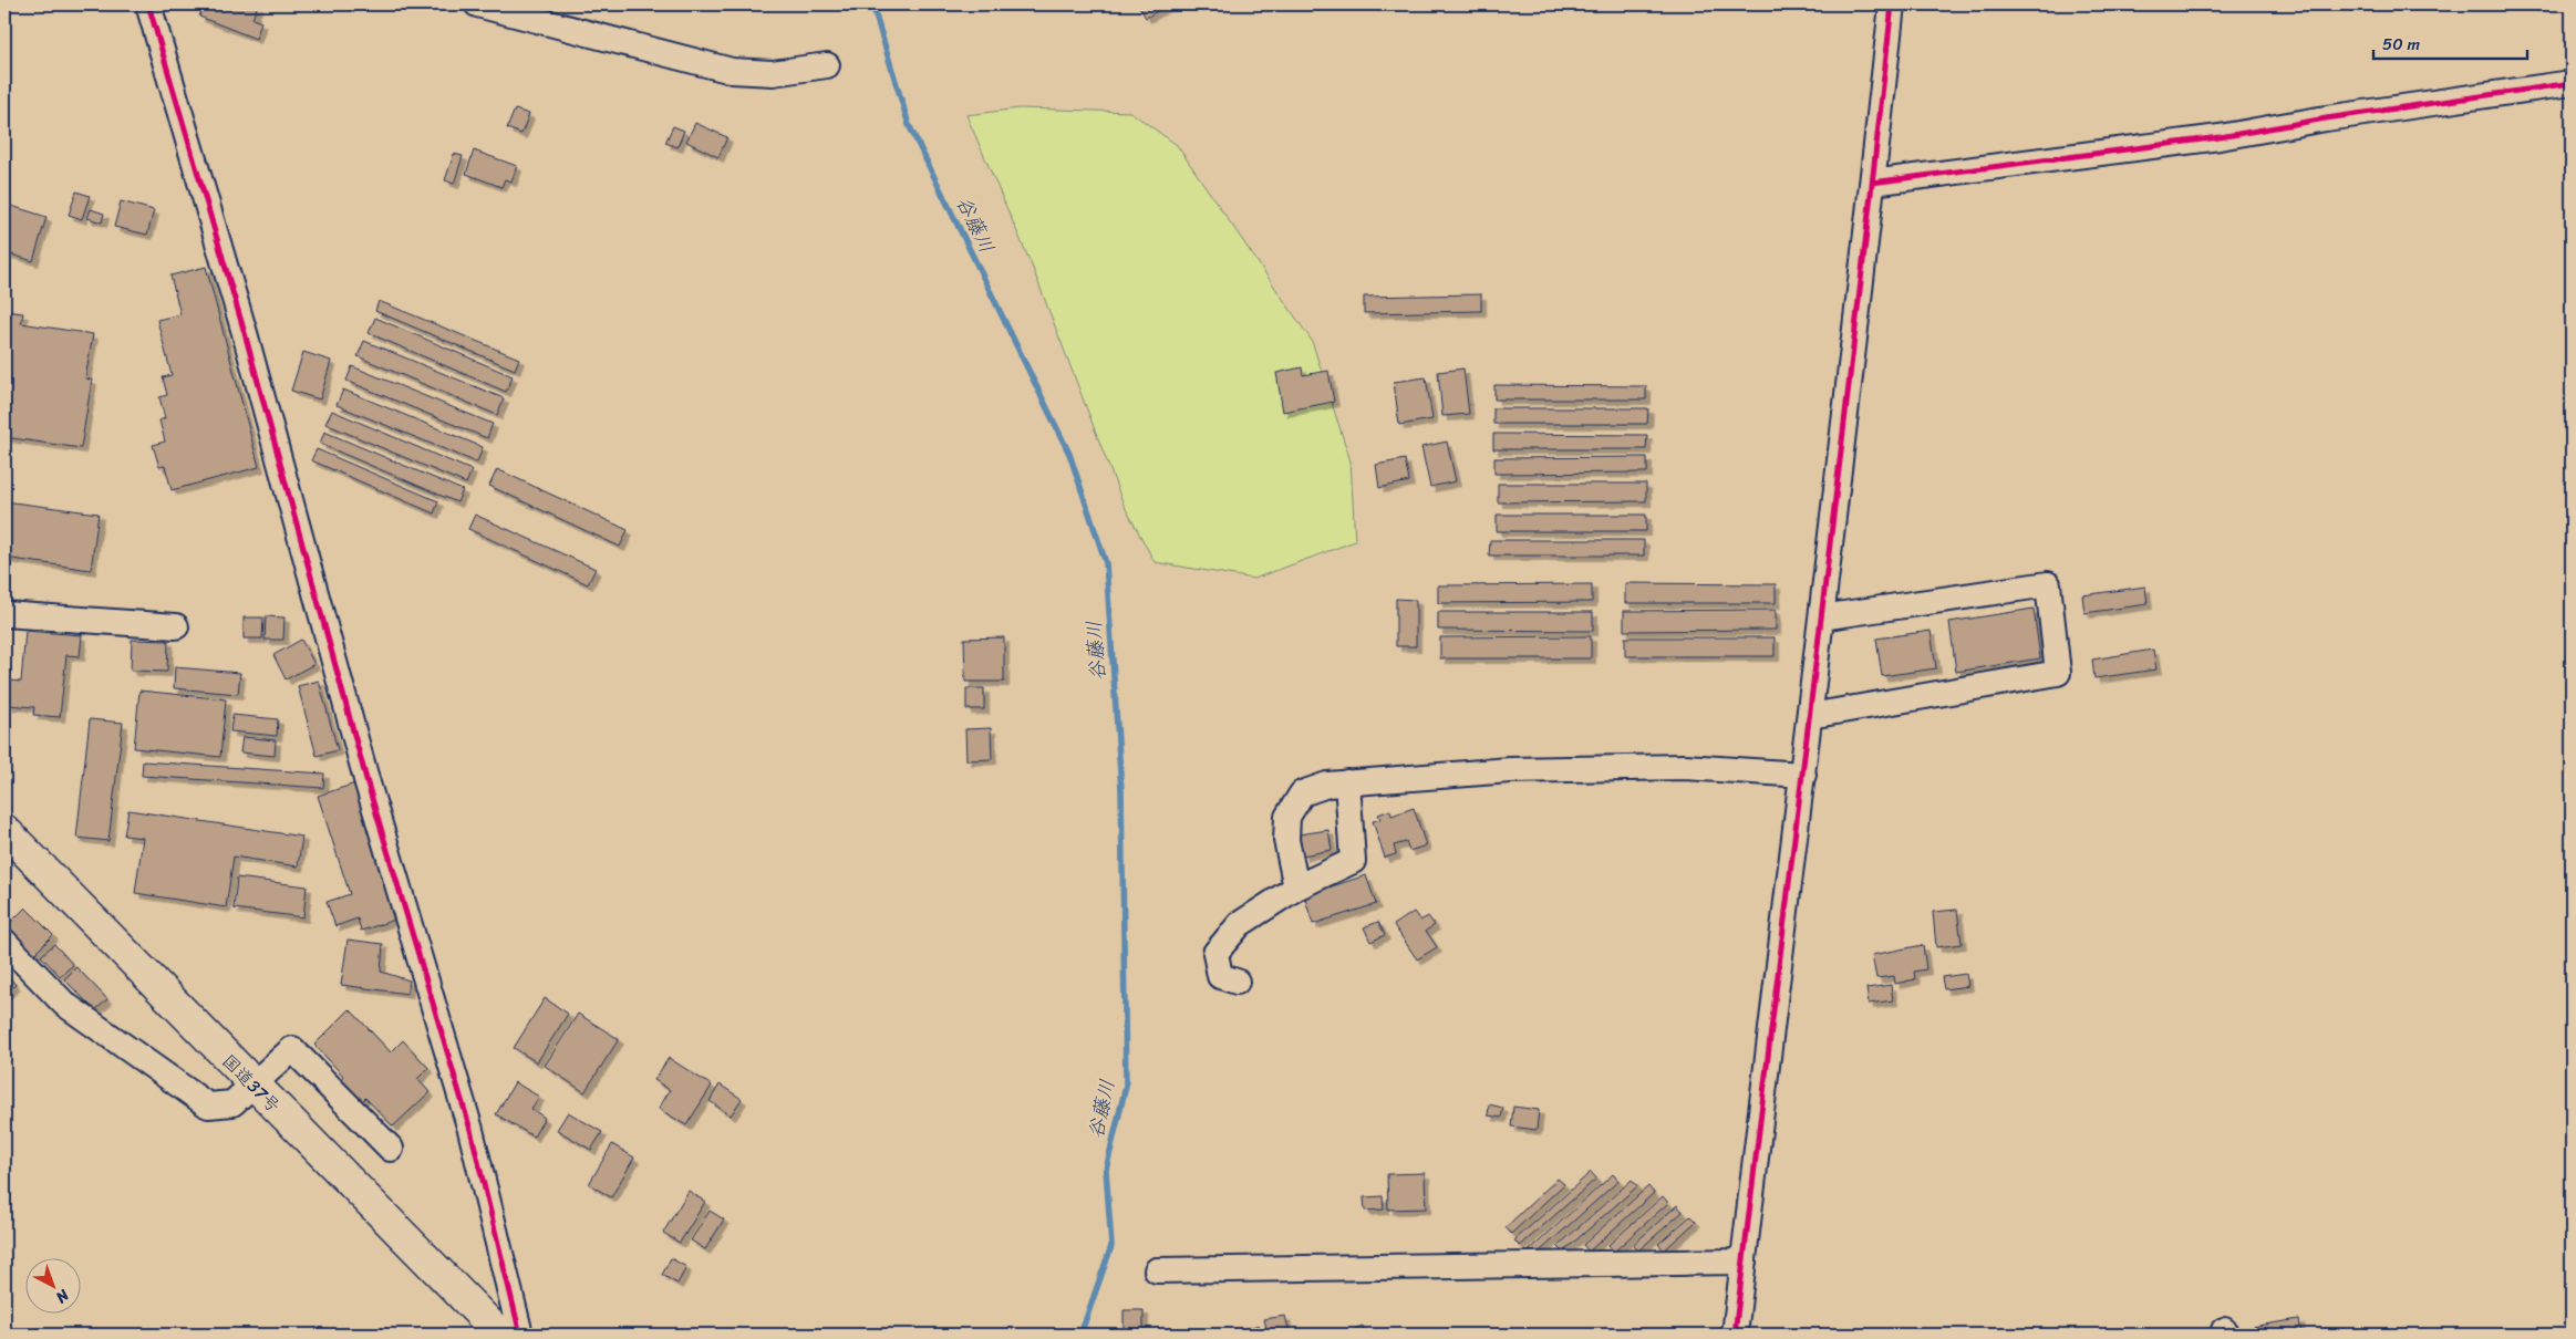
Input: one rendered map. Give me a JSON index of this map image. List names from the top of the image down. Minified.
{"streets":{"highway":["国道37号"]},"water":["谷藤川"],"scale_bar":"50 m","north":"bottom right"}
